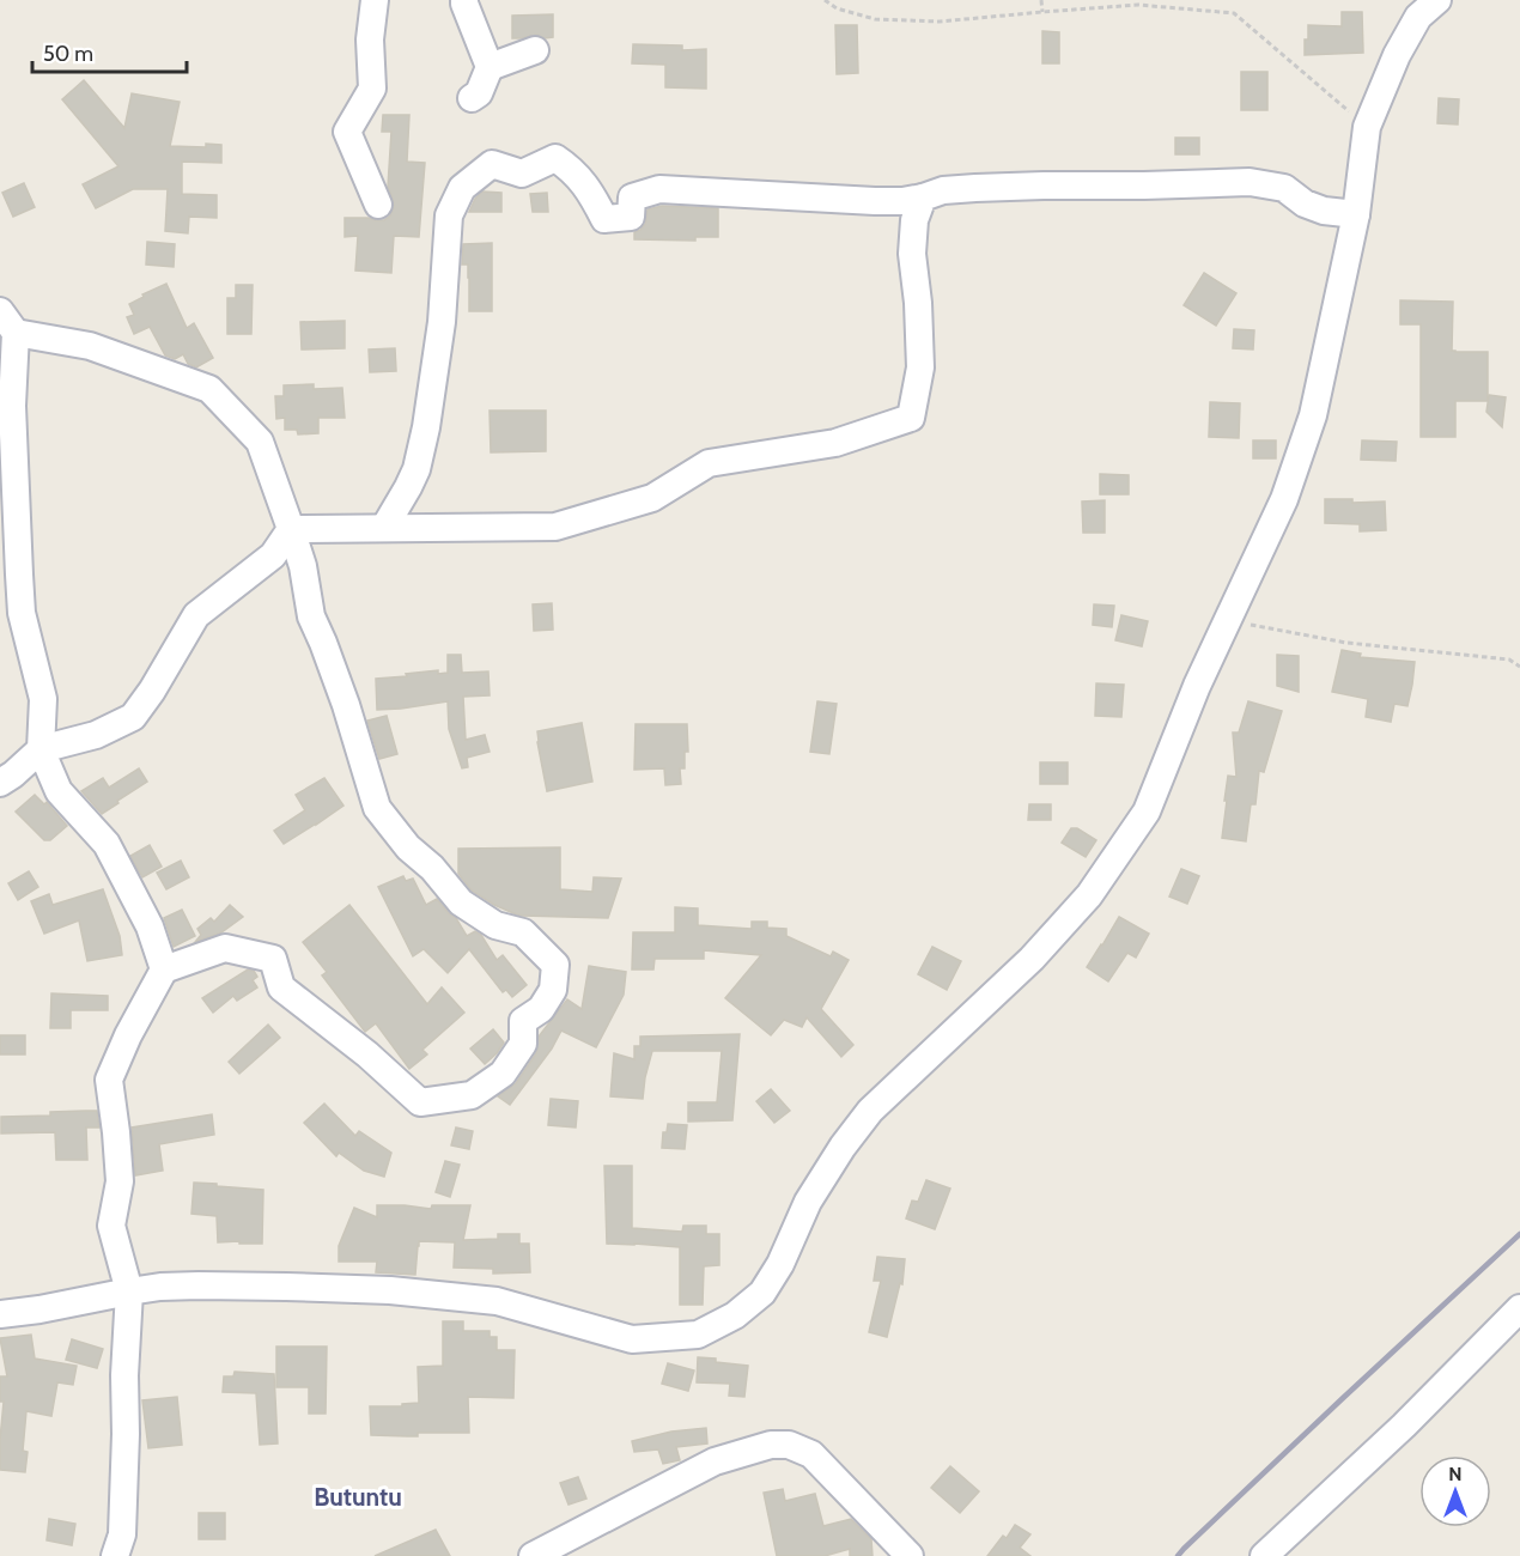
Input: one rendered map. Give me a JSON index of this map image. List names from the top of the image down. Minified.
{"districts":["Butuntu"],"scale_bar":"50 m","north":"top"}
